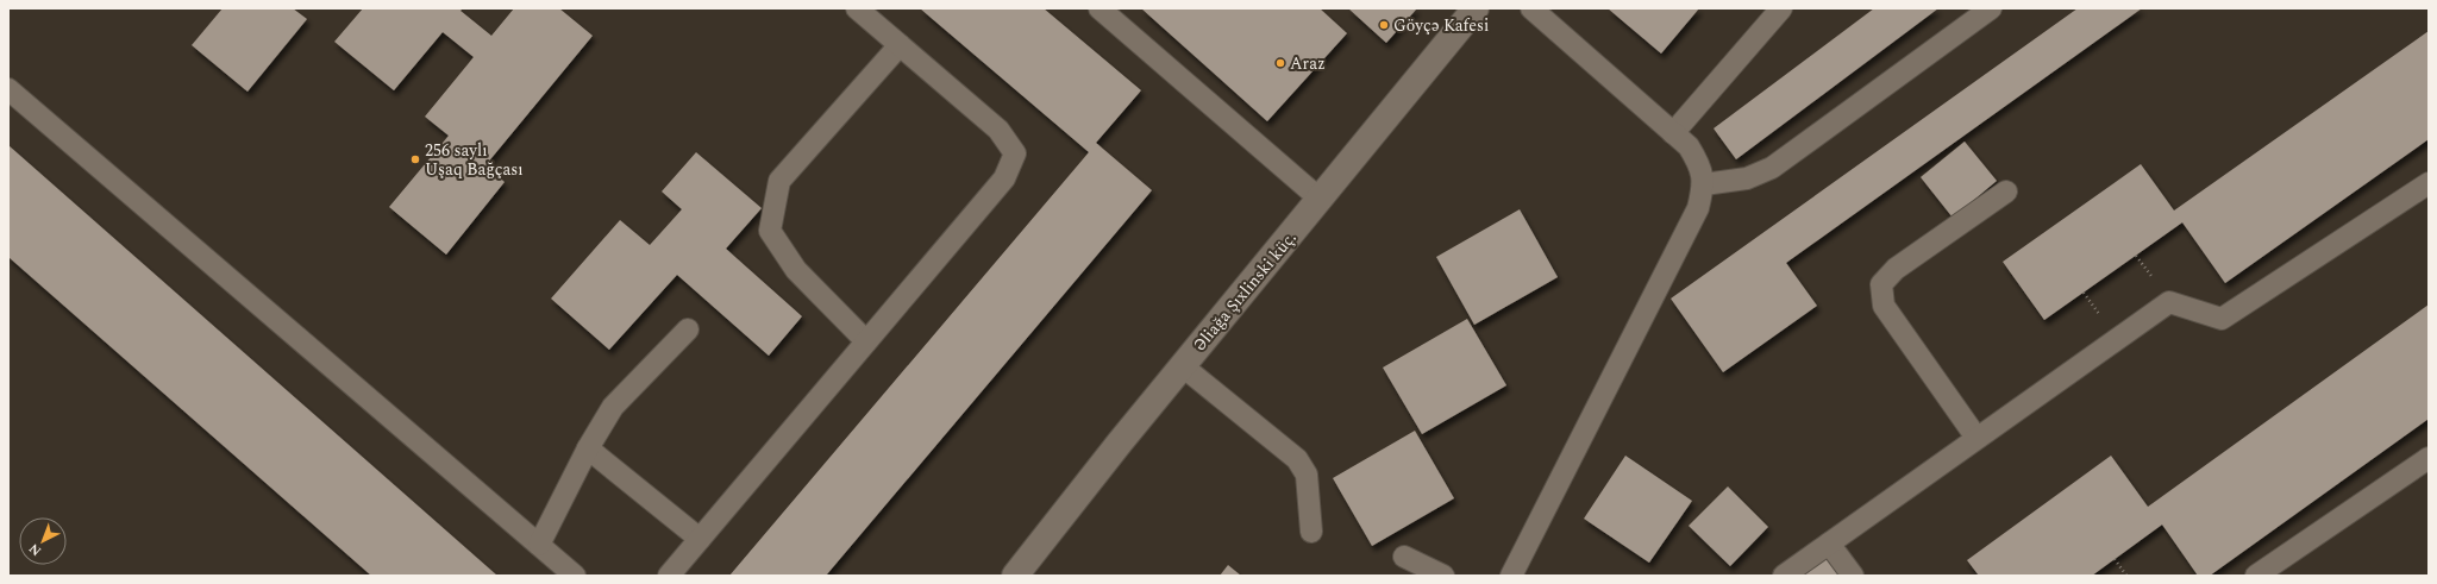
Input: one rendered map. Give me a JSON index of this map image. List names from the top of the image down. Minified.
{"streets":{"main road":["Əliağa Şıxlinski küç."]},"places":["Göyçə Kafesi","Araz","256 saylı Uşaq Bağçası"],"north":"bottom left"}
